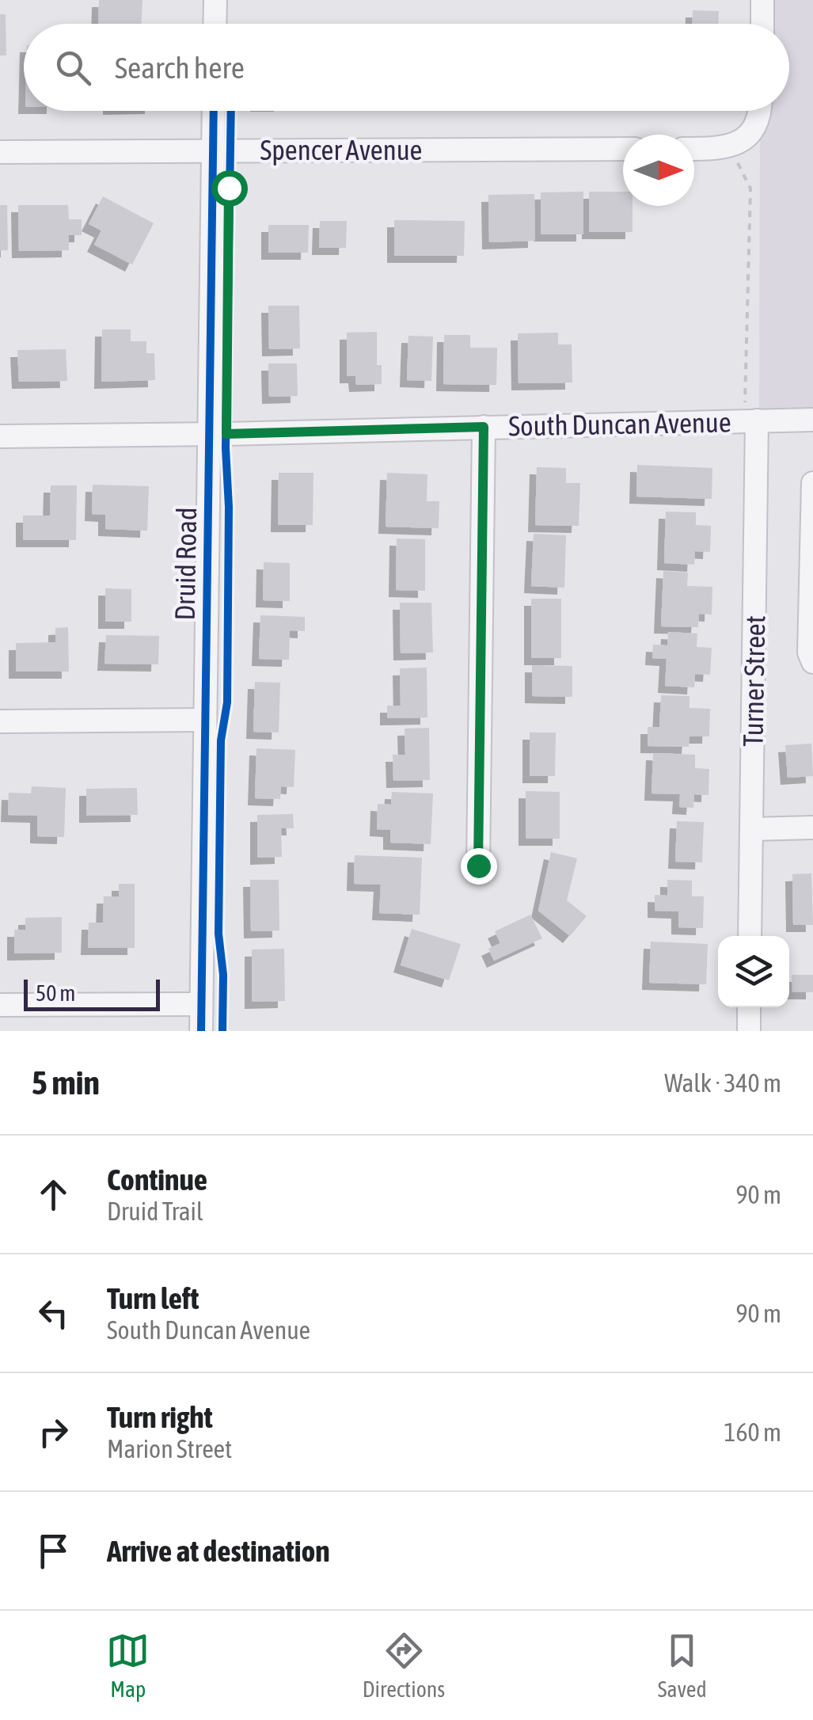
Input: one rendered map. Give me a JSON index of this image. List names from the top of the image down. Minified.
{"streets":{"street":["Spencer Avenue","South Duncan Avenue","Druid Road","Turner Street"]},"crossings":[["Spencer Avenue","Druid Road"],["South Duncan Avenue","Druid Road"],["South Duncan Avenue","Turner Street"]],"scale_bar":"50 m","north":"right","page":{"search":"Search here","scale":"50 m","heading":["5 min","Walk · 340 m"],"list":[["Continue","Druid Trail","90 m"],["Turn left","South Duncan Avenue","90 m"],["Turn right","Marion Street","160 m"],"Arrive at destination"],"nav":["Map","Directions","Saved"]}}
